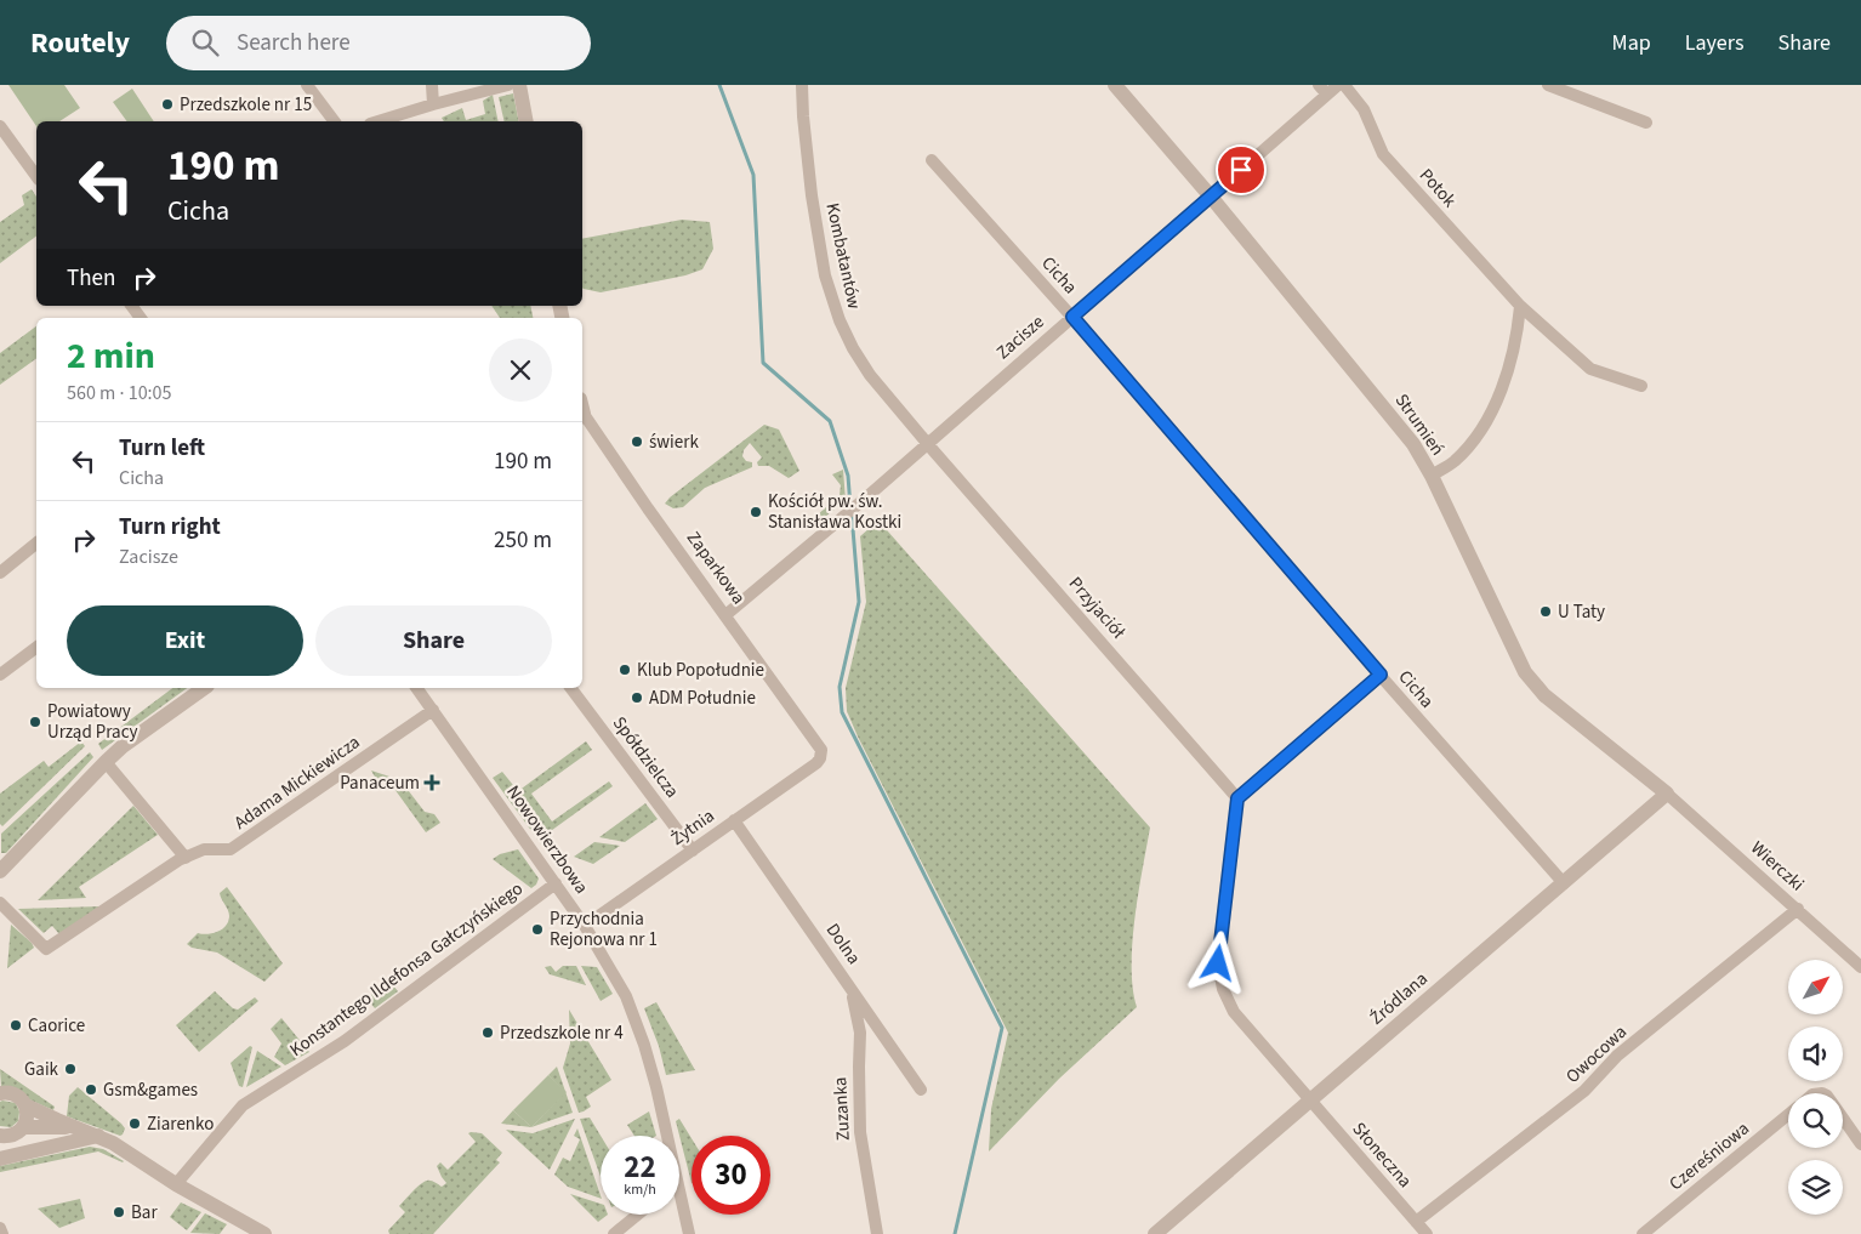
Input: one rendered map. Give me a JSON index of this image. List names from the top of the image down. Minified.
{"streets":{"street":["Potok","Kombatantów","Cicha","Zacisze","Strumień","Zaparkowa","Przyjaciół","Spółdzielcza","Adama Mickiewicza","Żytnia","Nowowierzbowa","Wierczki","Dolna","Konstantego Ildefonsa Gałczyńskiego","Źródlana","Owocowa","Zuzanka","Słoneczna","Czereśniowa"]},"crossings":[["Kombatantów","Zacisze"],["Kombatantów","Przyjaciół"],["Cicha","Zacisze"],["Cicha","Źródlana"],["Zacisze","Strumień"],["Zacisze","Zaparkowa"],["Zacisze","Przyjaciół"],["Strumień","Wierczki"],["Strumień","Źródlana"],["Zaparkowa","Żytnia"],["Spółdzielcza","Żytnia"],["Adama Mickiewicza","Nowowierzbowa"],["Żytnia","Nowowierzbowa"],["Żytnia","Dolna"],["Nowowierzbowa","Konstantego Ildefonsa Gałczyńskiego"],["Wierczki","Źródlana"],["Wierczki","Owocowa"],["Dolna","Zuzanka"],["Źródlana","Słoneczna"],["Owocowa","Słoneczna"]],"places":{"other":["Przedszkole nr 15","świerk","Kościół pw. św. Stanisława Kostki","U Taty","Klub Popołudnie","ADM Południe","Powiatowy Urząd Pracy","Przychodnia Rejonowa nr 1","Caorice","Przedszkole nr 4","Gaik","Gsm&games","Ziarenko","Bar"],"health":["Panaceum"]},"north":"top right","page":{"header":"Routely","search":"Search here","nav":["Map","Layers","Share"],"turn":["190 m","Cicha"],"then":"Then","heading":["2 min","560 m · 10:05"],"list":[{"name":"Turn left","note":"Cicha","value":"190 m"},{"name":"Turn right","note":"Zacisze","value":"250 m"}],"buttons":["Exit","Share"],"speed":"22 km/h","limit":"30"}}
